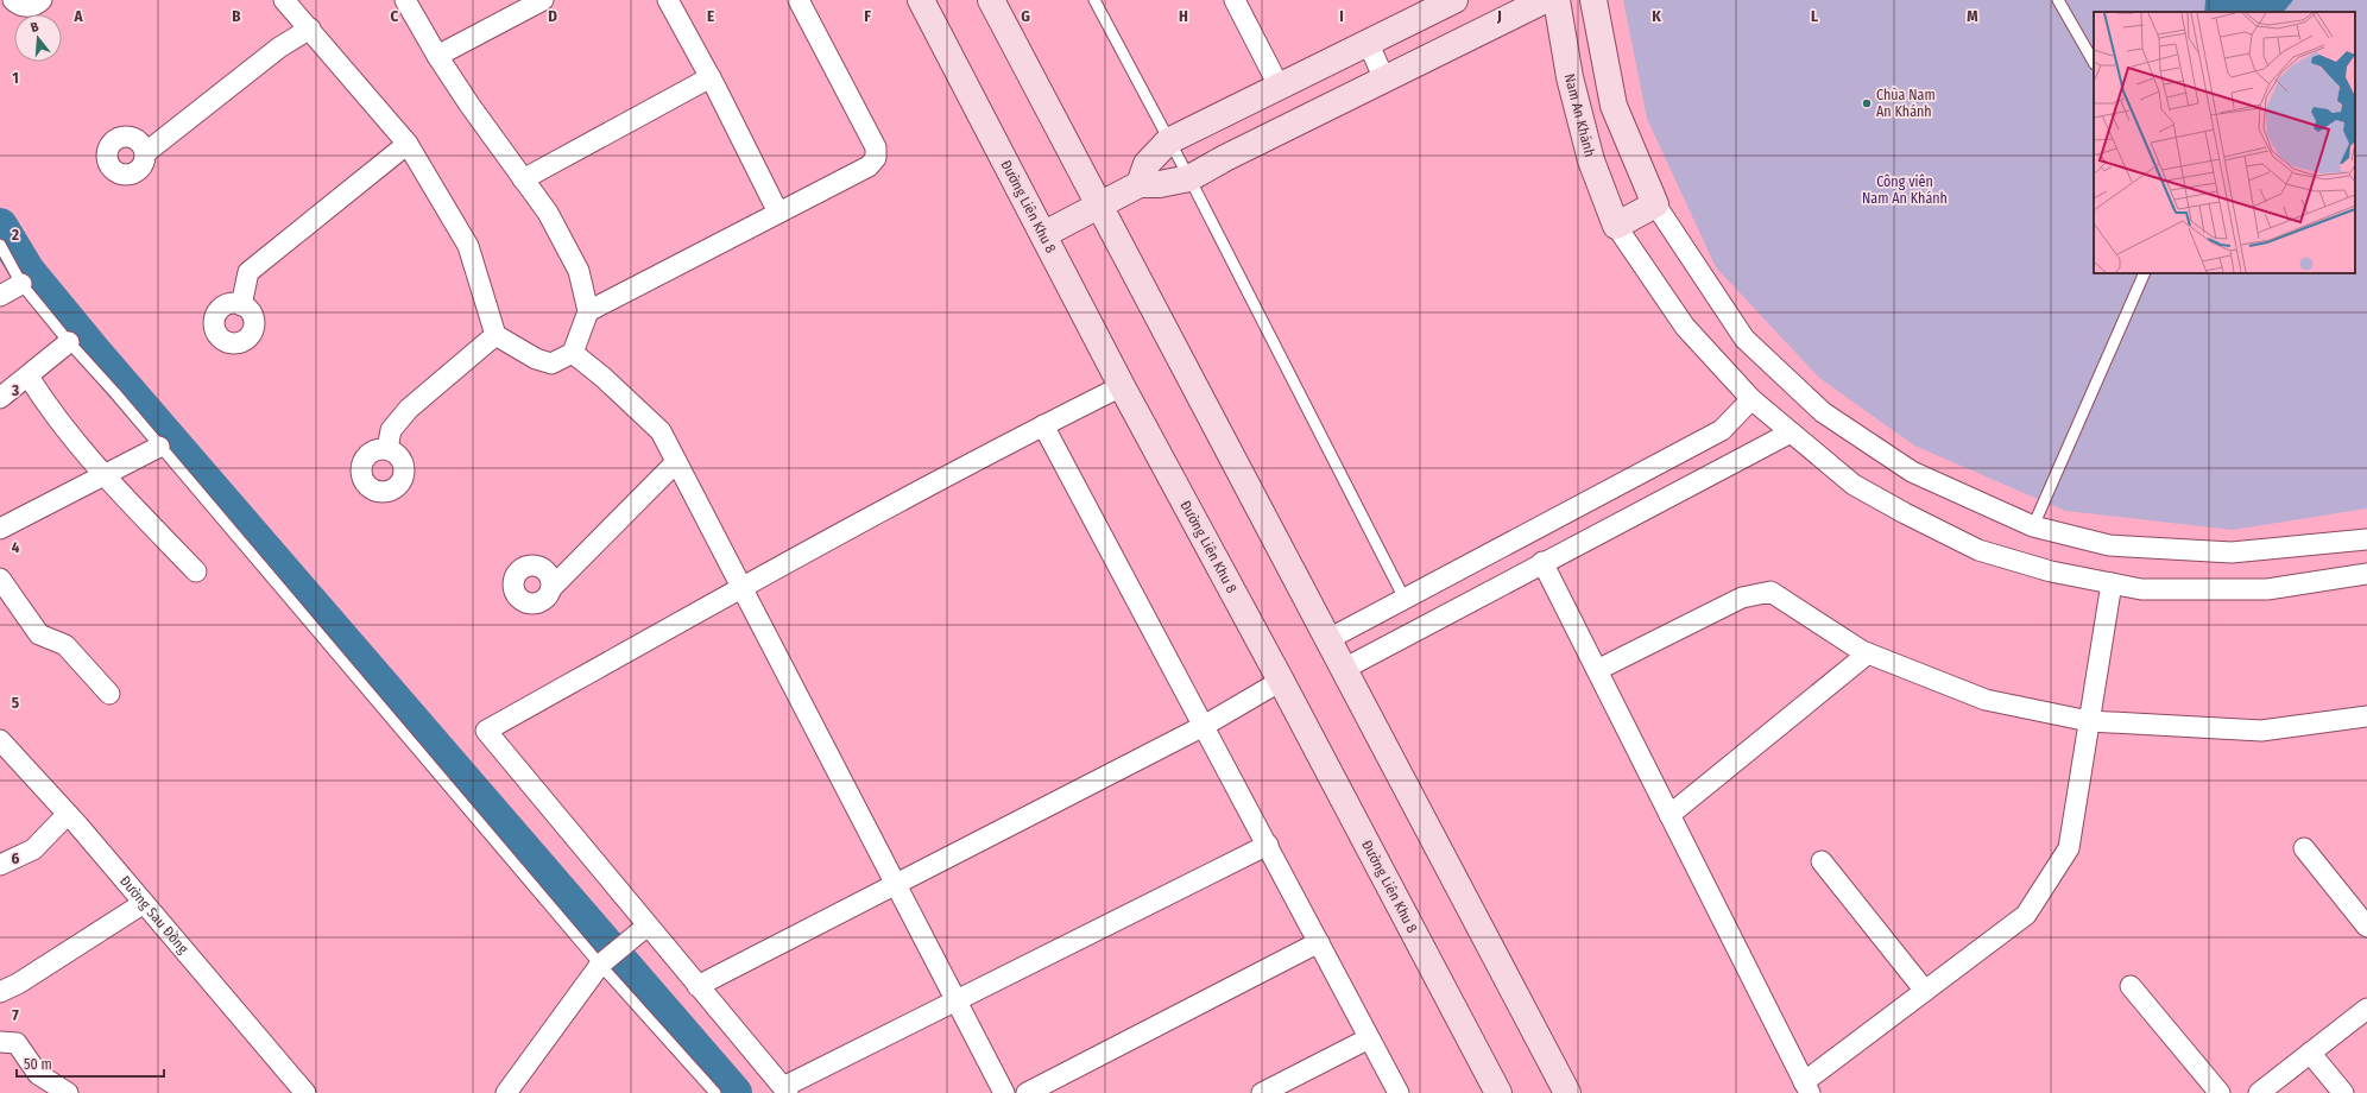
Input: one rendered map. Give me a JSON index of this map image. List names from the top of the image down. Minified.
{"streets":{"street":["Nam An Khánh","Đường Liên Khu 8","Đường Sau Đồng"]},"parks":["Công viên Nam An Khánh"],"places":["Chùa Nam An Khánh"],"scale_bar":"50 m","north":"top","grid":{"columns":["A","B","C","D","E","F","G","H","I","J","K","L","M"],"rows":["1","2","3","4","5","6","7"]}}
